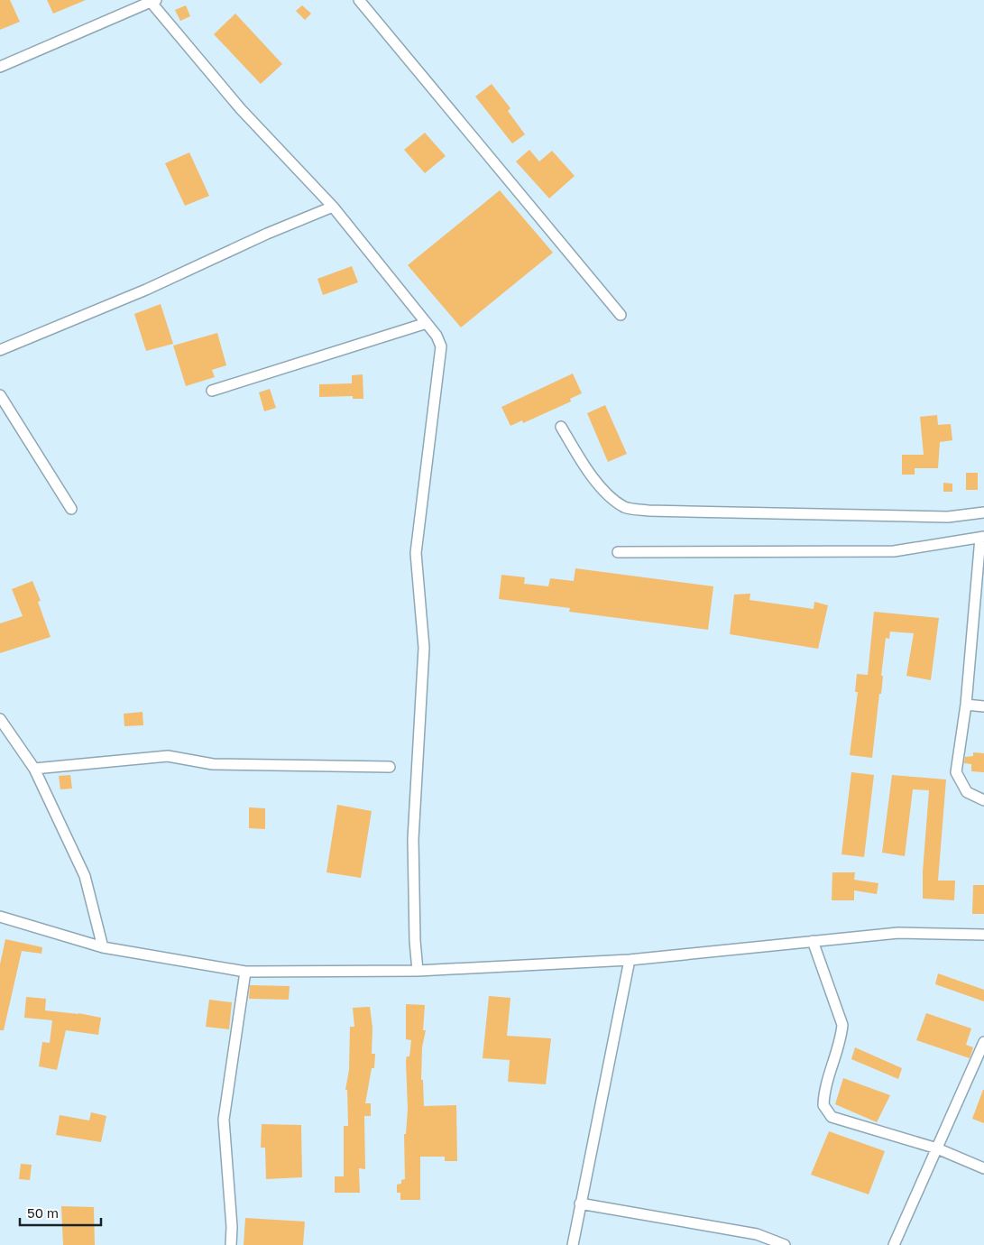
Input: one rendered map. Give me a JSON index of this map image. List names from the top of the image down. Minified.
{"scale_bar":"50 m"}
